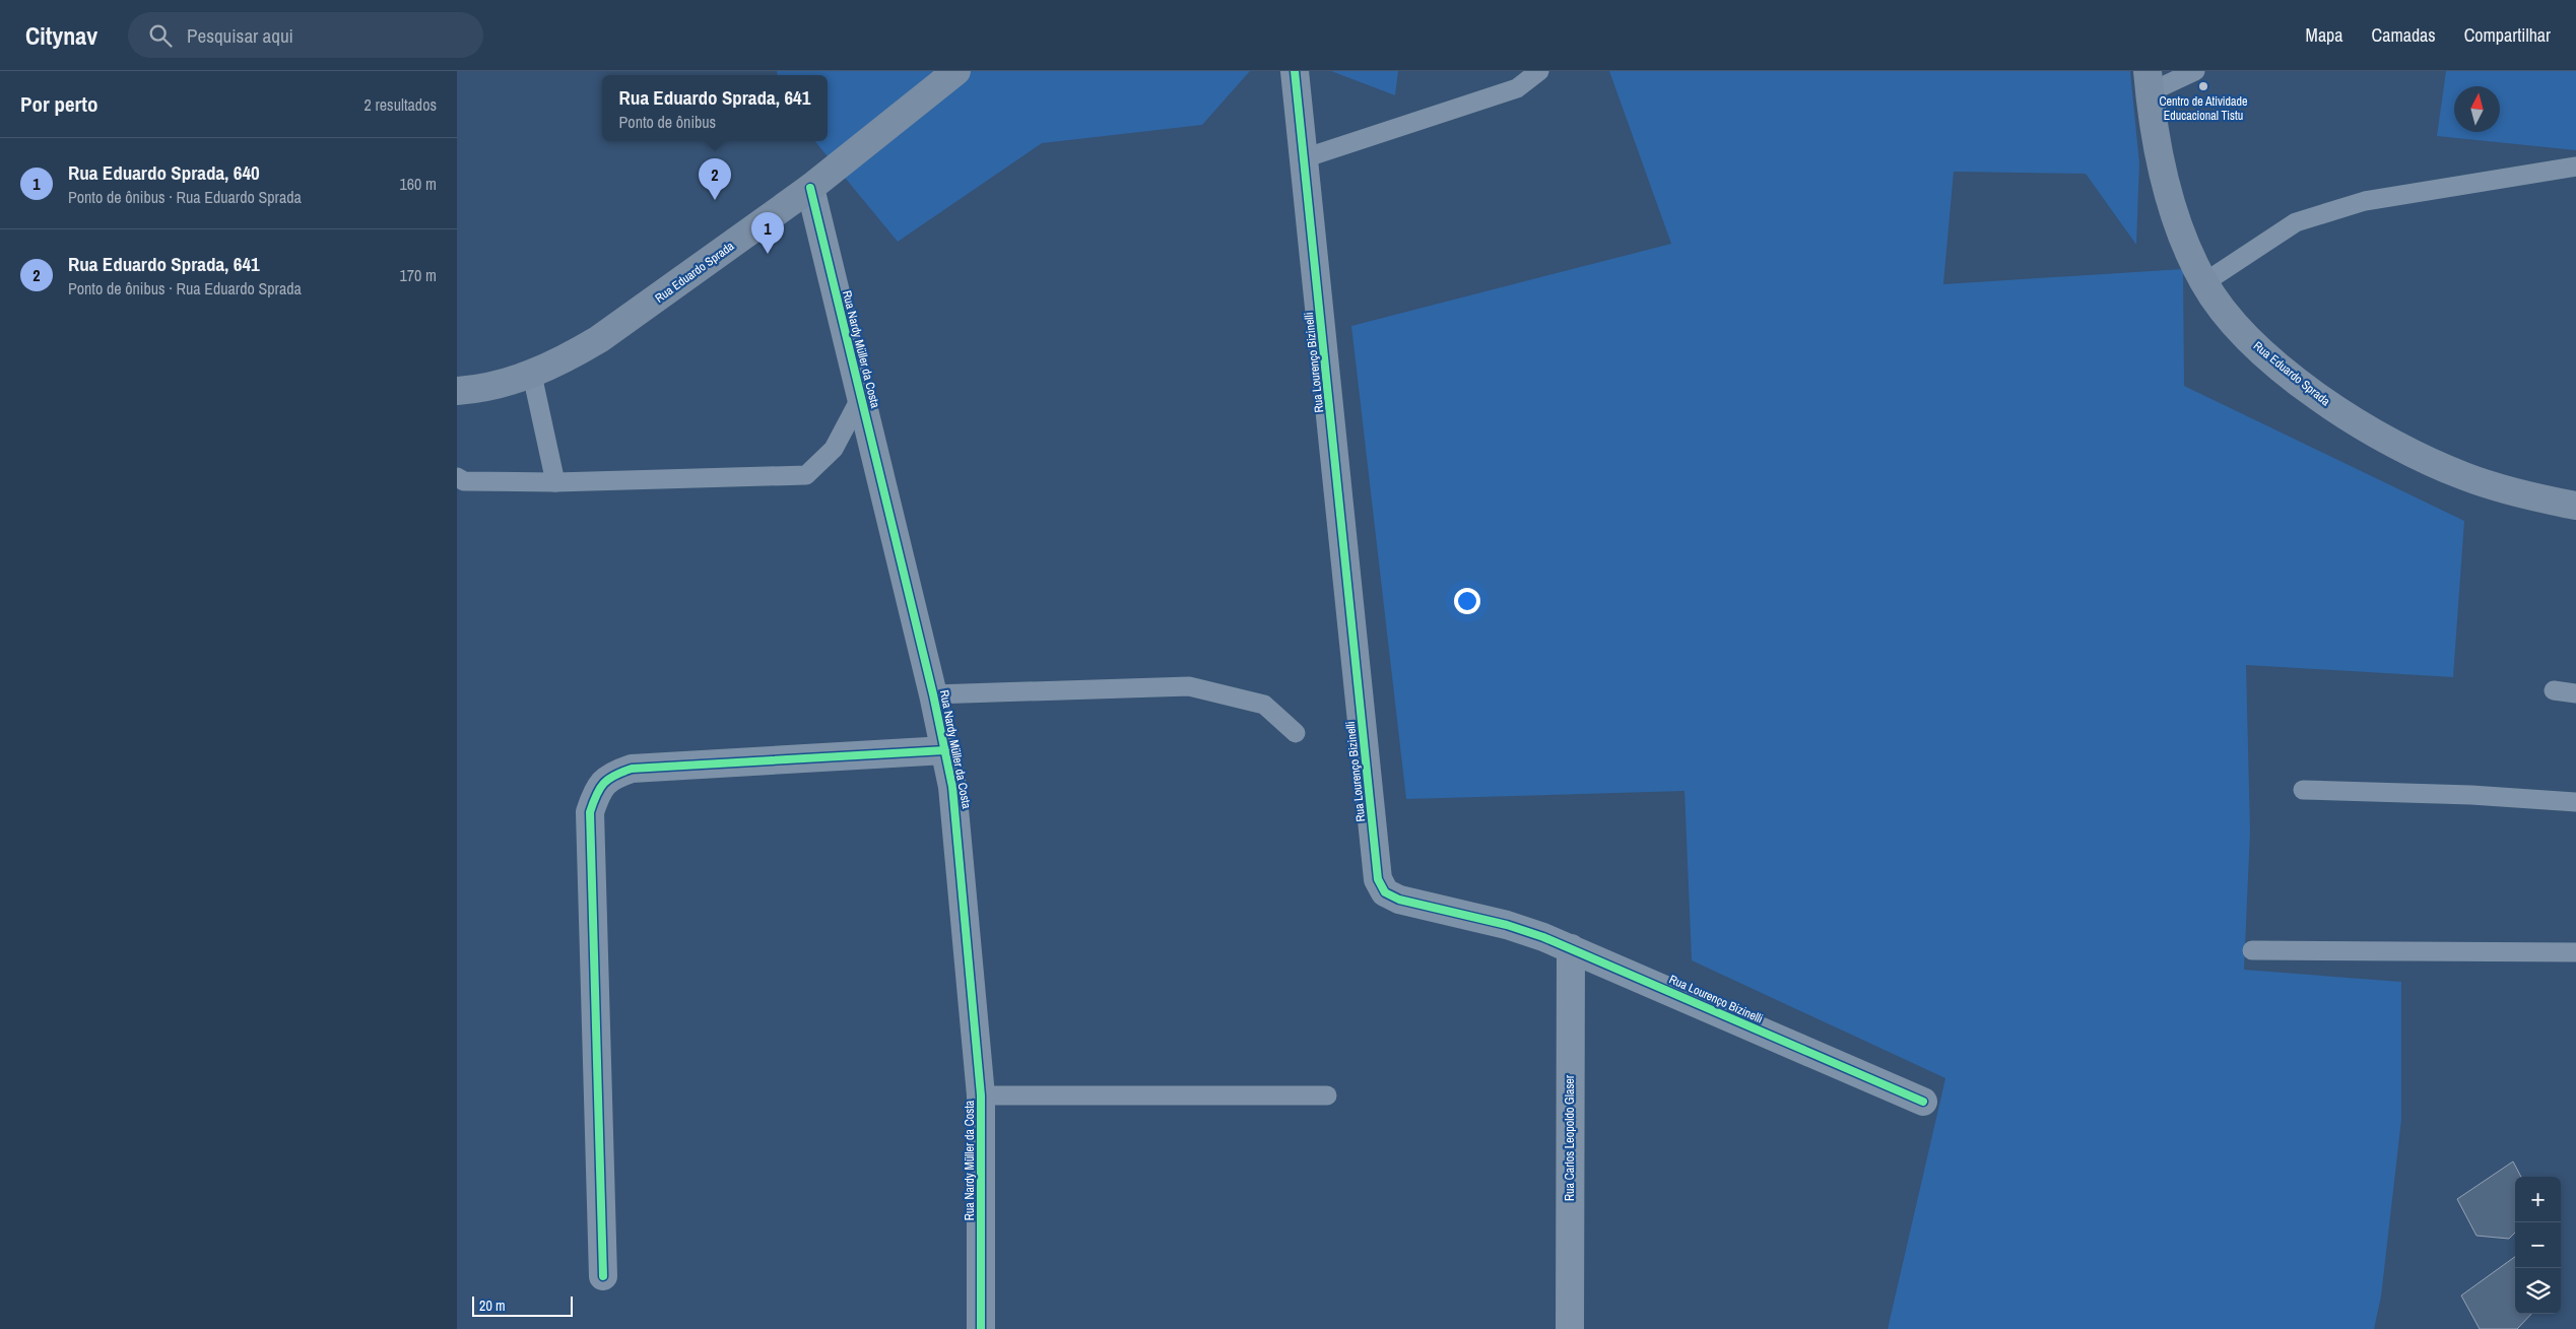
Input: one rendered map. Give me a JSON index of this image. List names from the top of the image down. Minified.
{"streets":{"main road":["Rua Eduardo Sprada"],"street":["Rua Nardy Müller da Costa","Rua Lourenço Bizinelli","Rua Carlos Leopoldo Glaser"]},"crossings":[["Rua Eduardo Sprada","Rua Nardy Müller da Costa"],["Rua Lourenço Bizinelli","Rua Carlos Leopoldo Glaser"]],"places":["Centro de Atividade Educacional Tistu"],"scale_bar":"20 m","north":"top","page":{"header":"Citynav","search":"Pesquisar aqui","nav":["Mapa","Camadas","Compartilhar"],"heading":["Por perto","2 resultados"],"popup":["Rua Eduardo Sprada, 641","Ponto de ônibus"],"list":[{"mark":"1","name":"Rua Eduardo Sprada, 640","note":"Ponto de ônibus · Rua Eduardo Sprada","value":"160 m"},{"mark":"2","name":"Rua Eduardo Sprada, 641","note":"Ponto de ônibus · Rua Eduardo Sprada","value":"170 m"}],"pins":["2","1"],"map_buttons":["+","−"],"scale":"20 m"}}
